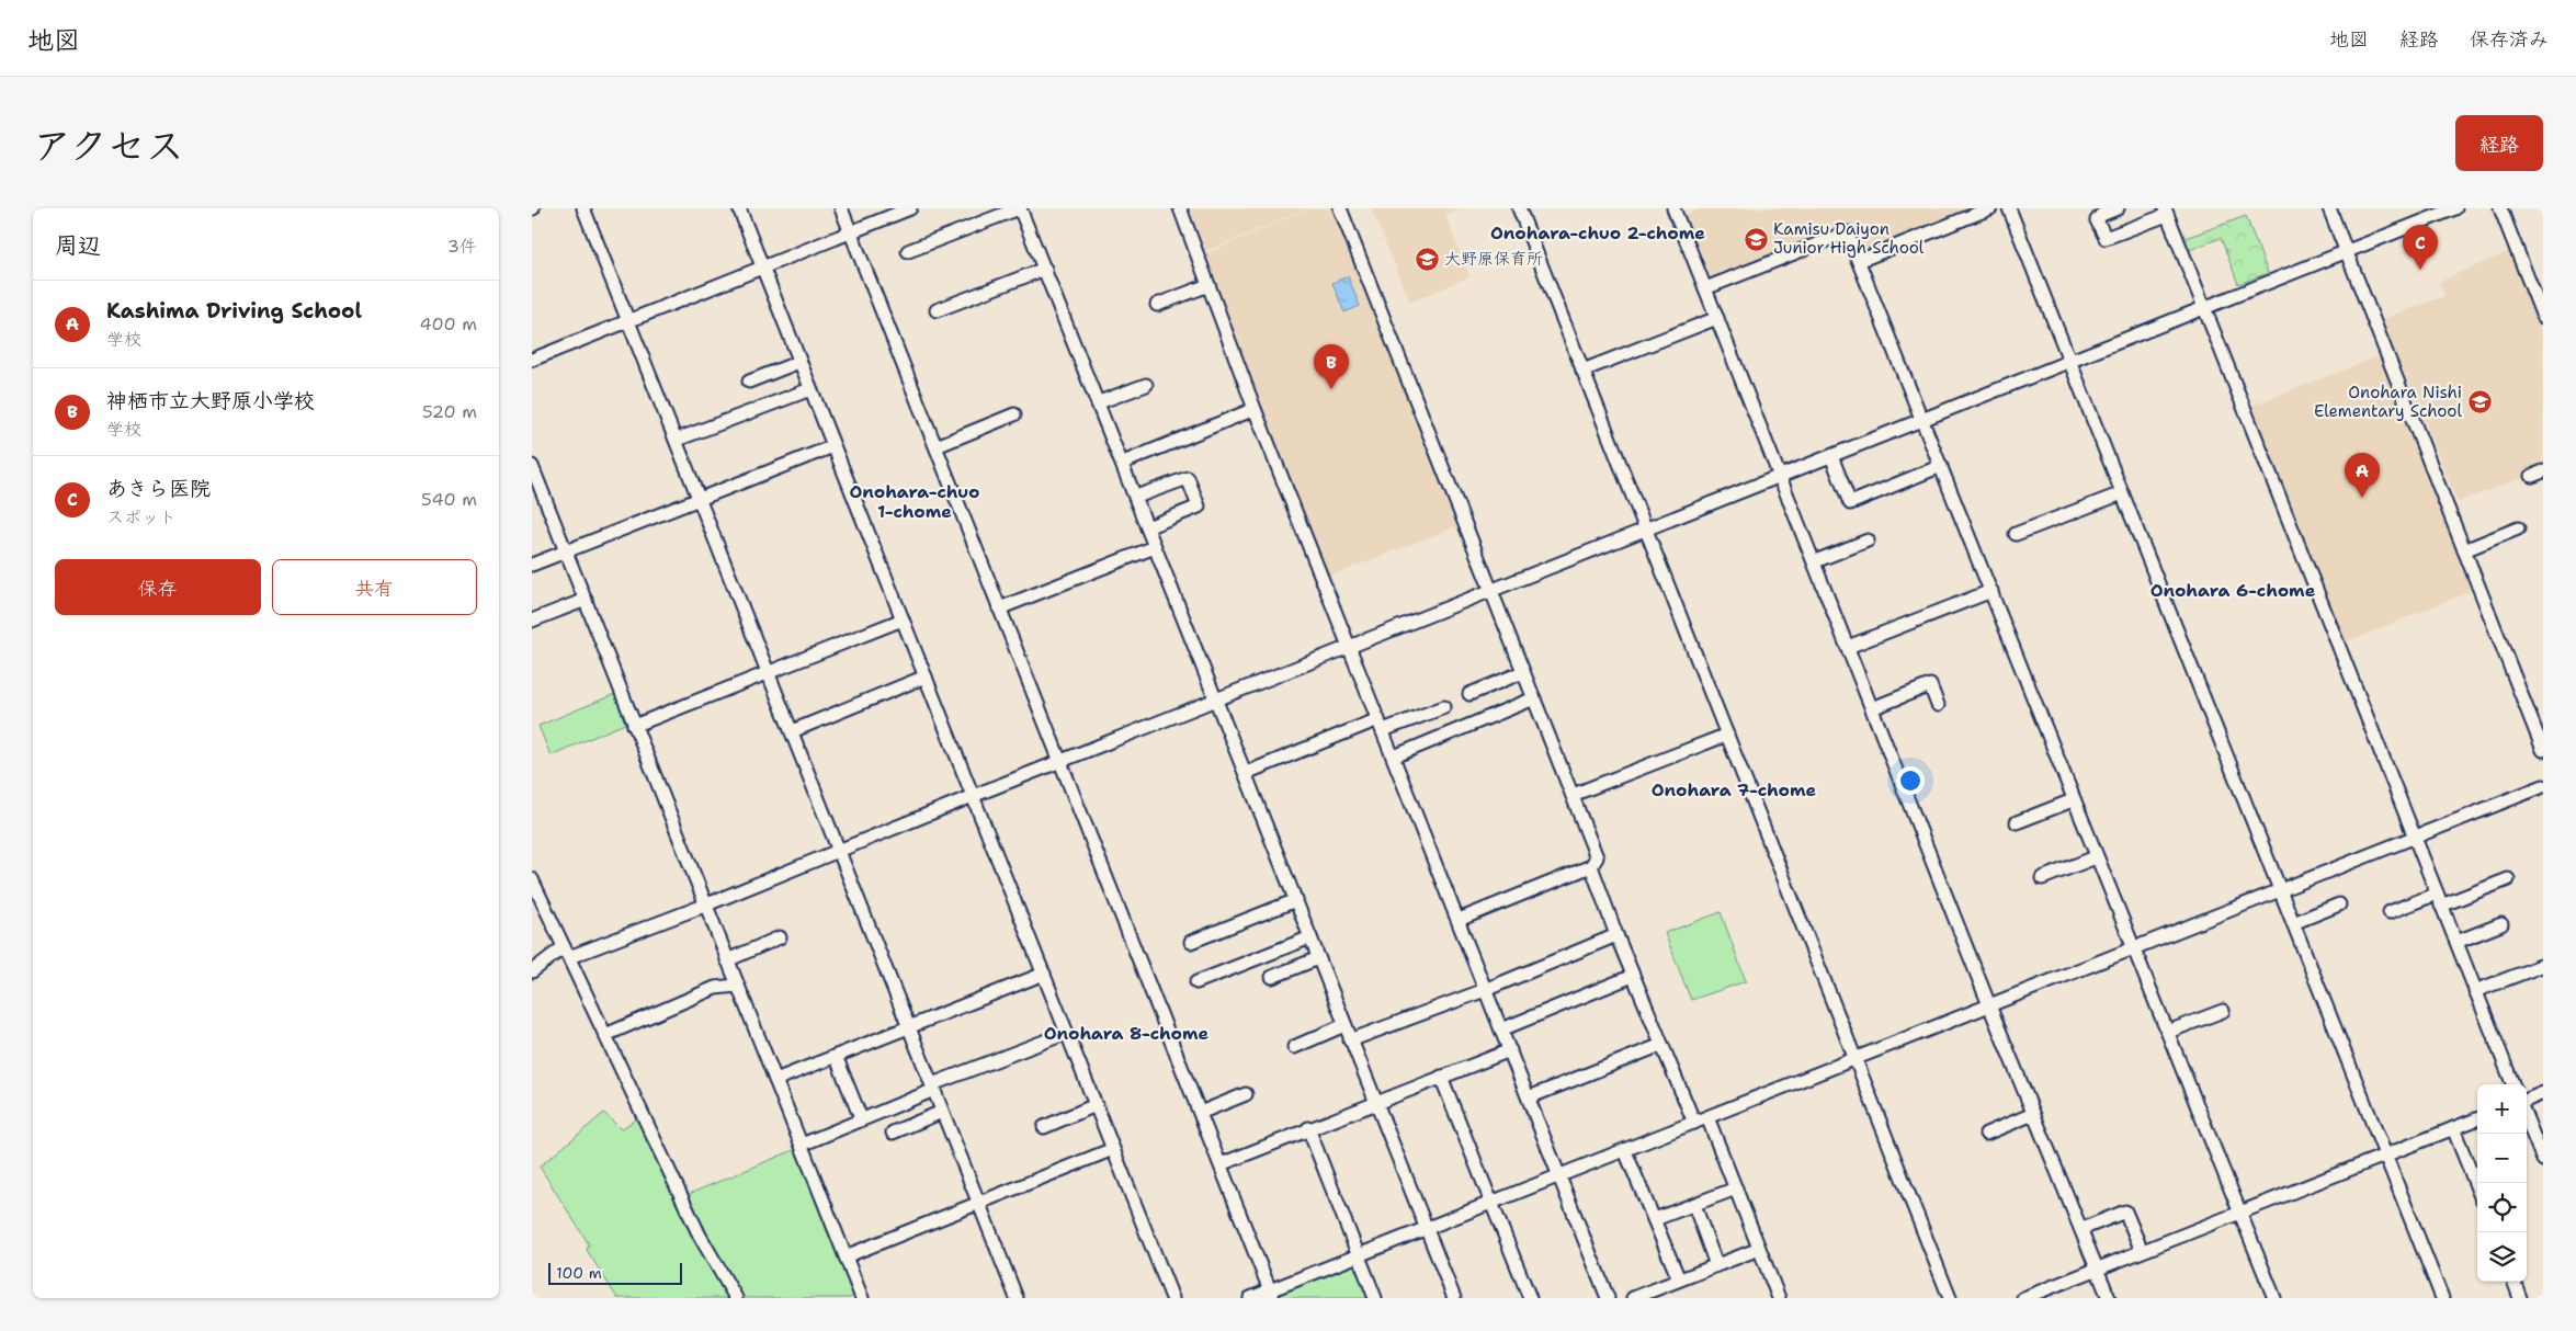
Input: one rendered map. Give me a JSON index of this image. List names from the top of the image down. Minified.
{"districts":["Onohara-chuo 2-chome","Onohara-chuo 1-chome","Onohara 6-chome","Onohara 7-chome","Onohara 8-chome"],"places":{"school or university":["Kamisu Daiyon Junior High School","大野原保育所","Onohara Nishi Elementary School"]},"scale_bar":"100 m","page":{"header":"地図","nav":["地図","経路","保存済み"],"title":"アクセス","buttons":["経路",["保存","共有"]],"heading":["周辺","3件"],"pins":["C","B","A"],"list":[{"mark":"A","name":"Kashima Driving School","note":"学校","value":"400 m"},{"mark":"B","name":"神栖市立大野原小学校","note":"学校","value":"520 m"},{"mark":"C","name":"あきら医院","note":"スポット","value":"540 m"}],"map_buttons":["+","−"],"scale":"100 m"}}
